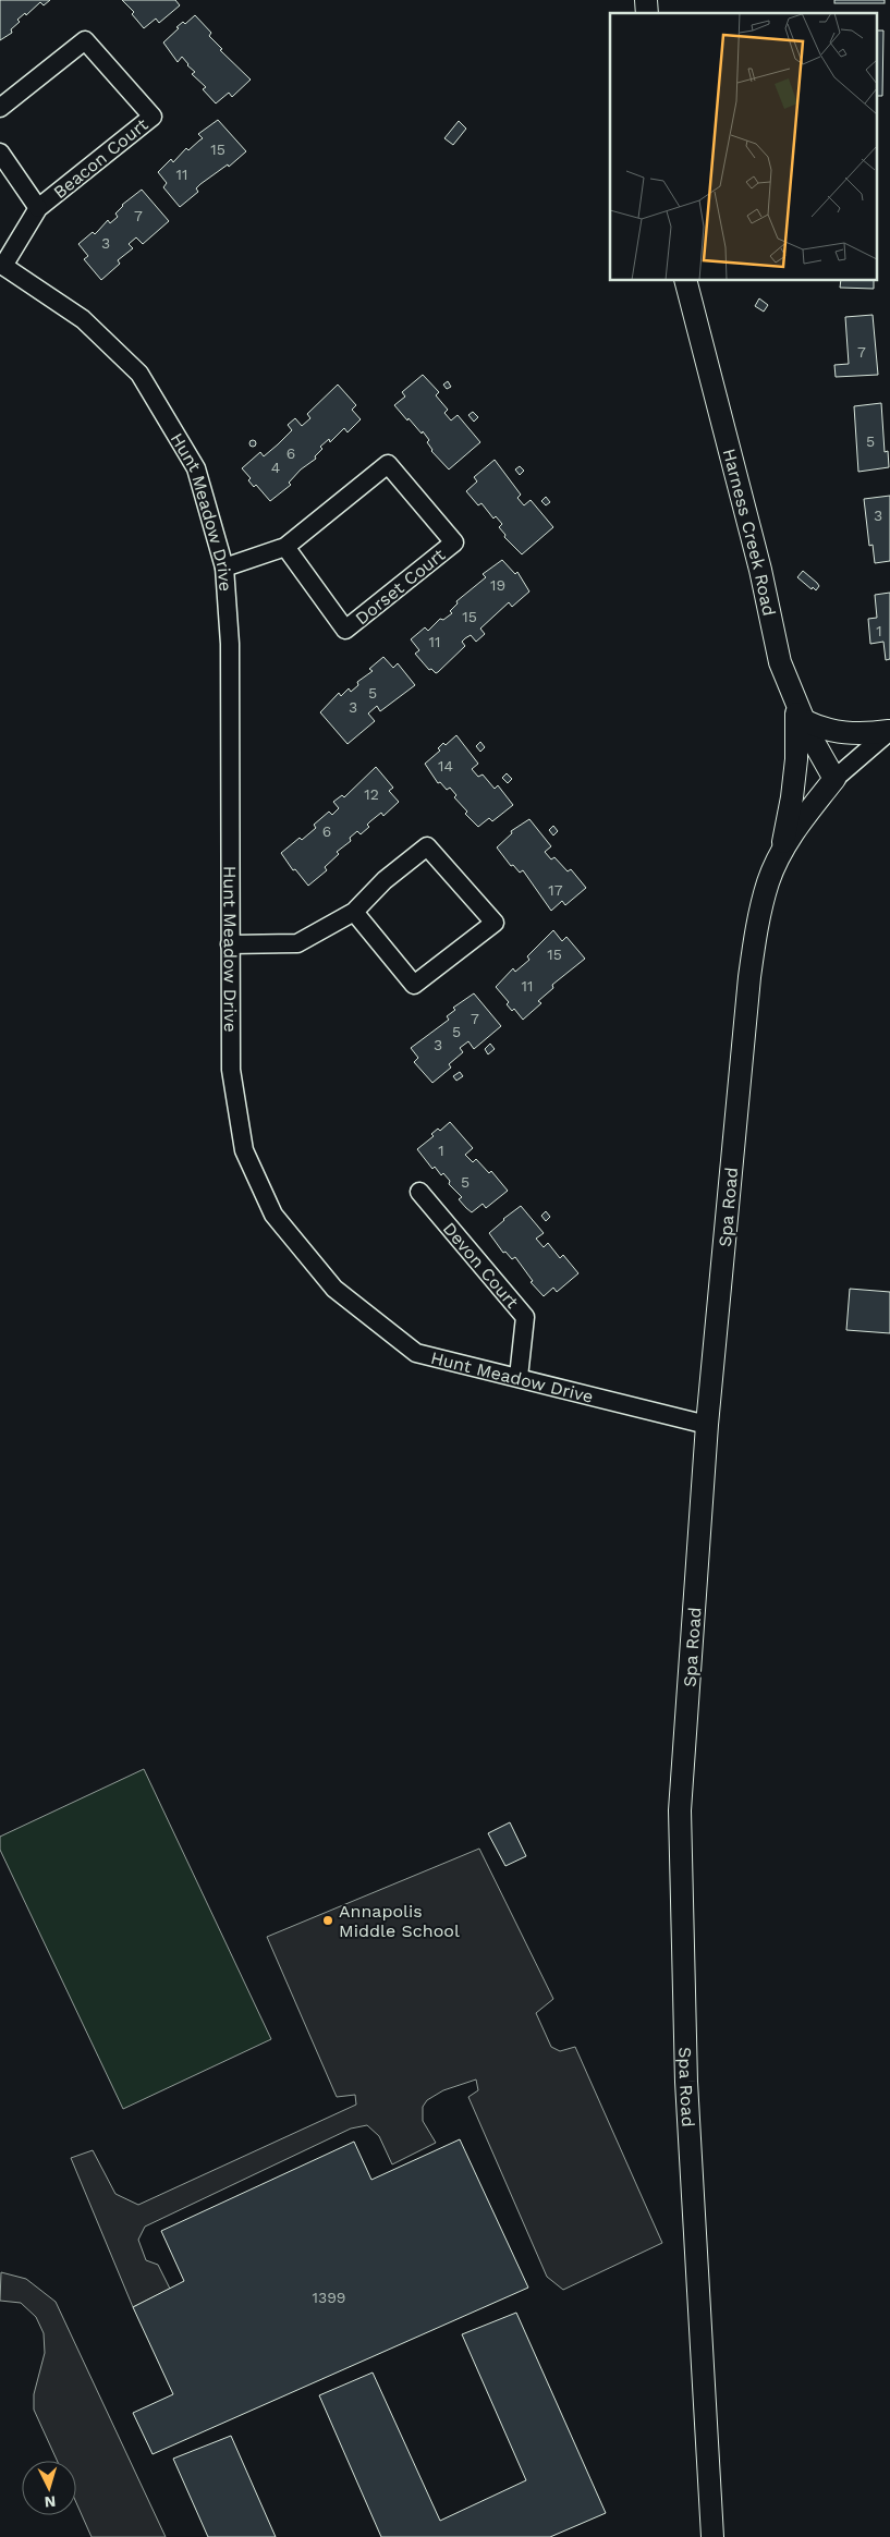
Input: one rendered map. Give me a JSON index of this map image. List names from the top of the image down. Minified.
{"streets":{"street":["Beacon Court","Hunt Meadow Drive","Harness Creek Road","Dorset Court","Spa Road","Devon Court"]},"crossings":[["Beacon Court","Hunt Meadow Drive"],["Hunt Meadow Drive","Dorset Court"],["Hunt Meadow Drive","Spa Road"],["Hunt Meadow Drive","Devon Court"],["Harness Creek Road","Spa Road"]],"places":["Annapolis Middle School"],"house_numbers":["15","11","7","3","7","5","6","4","3","19","15","1","11","5","3","14","12","6","17","15","11","7","5","3","1","5","1399"],"north":"bottom"}
